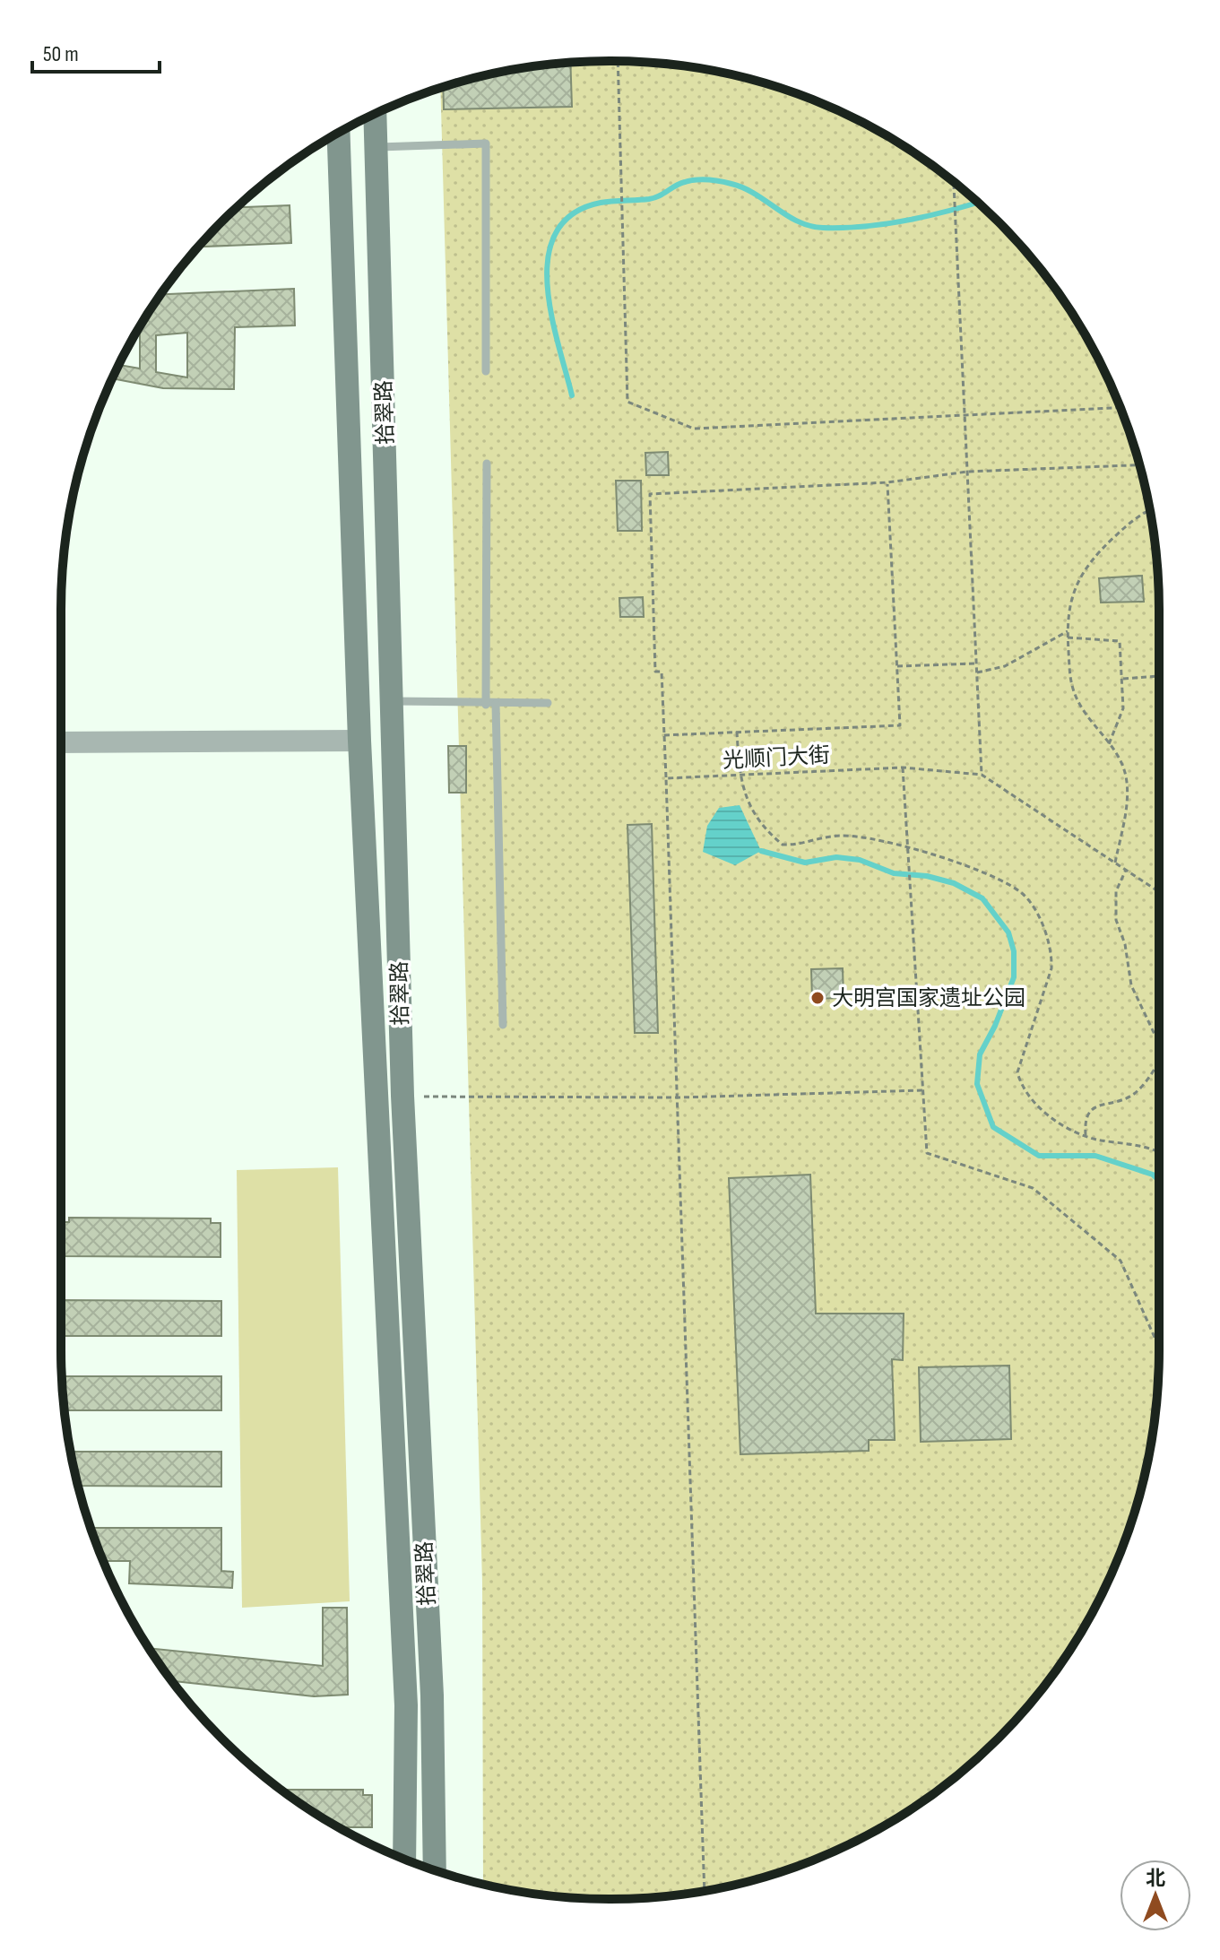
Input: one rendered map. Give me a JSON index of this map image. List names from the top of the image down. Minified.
{"streets":{"main road":["拾翠路"],"path":["光顺门大街"]},"places":["大明宫国家遗址公园"],"scale_bar":"50 m","north":"top"}
